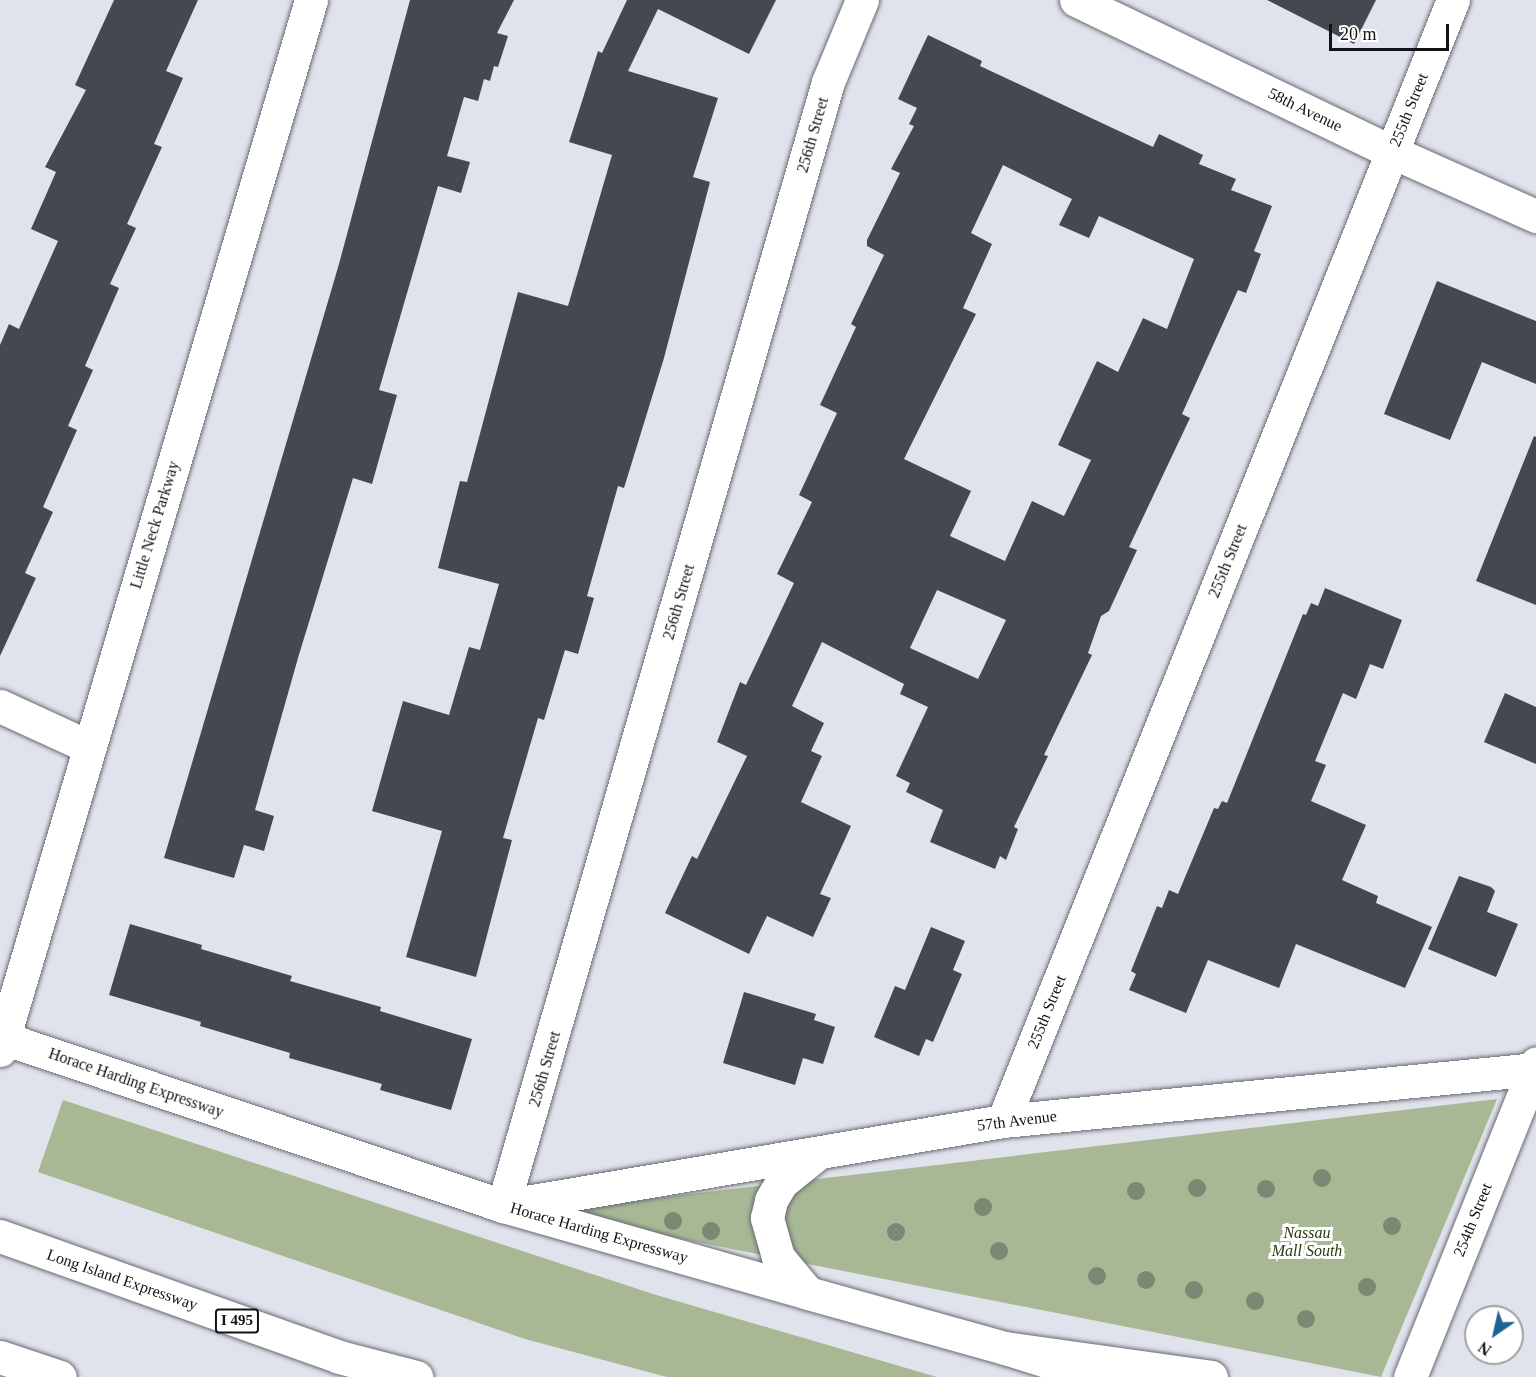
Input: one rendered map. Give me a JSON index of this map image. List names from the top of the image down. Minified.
{"streets":{"main road":["58th Avenue","255th Street","256th Street","Little Neck Parkway","Horace Harding Expressway","57th Avenue","254th Street","Long Island Expressway","I 495"]},"crossings":[["58th Avenue","255th Street"],["255th Street","57th Avenue"],["256th Street","Horace Harding Expressway"],["256th Street","57th Avenue"],["Little Neck Parkway","Horace Harding Expressway"],["Horace Harding Expressway","57th Avenue"],["57th Avenue","254th Street"]],"parks":["Nassau Mall South"],"scale_bar":"20 m","north":"bottom left"}
